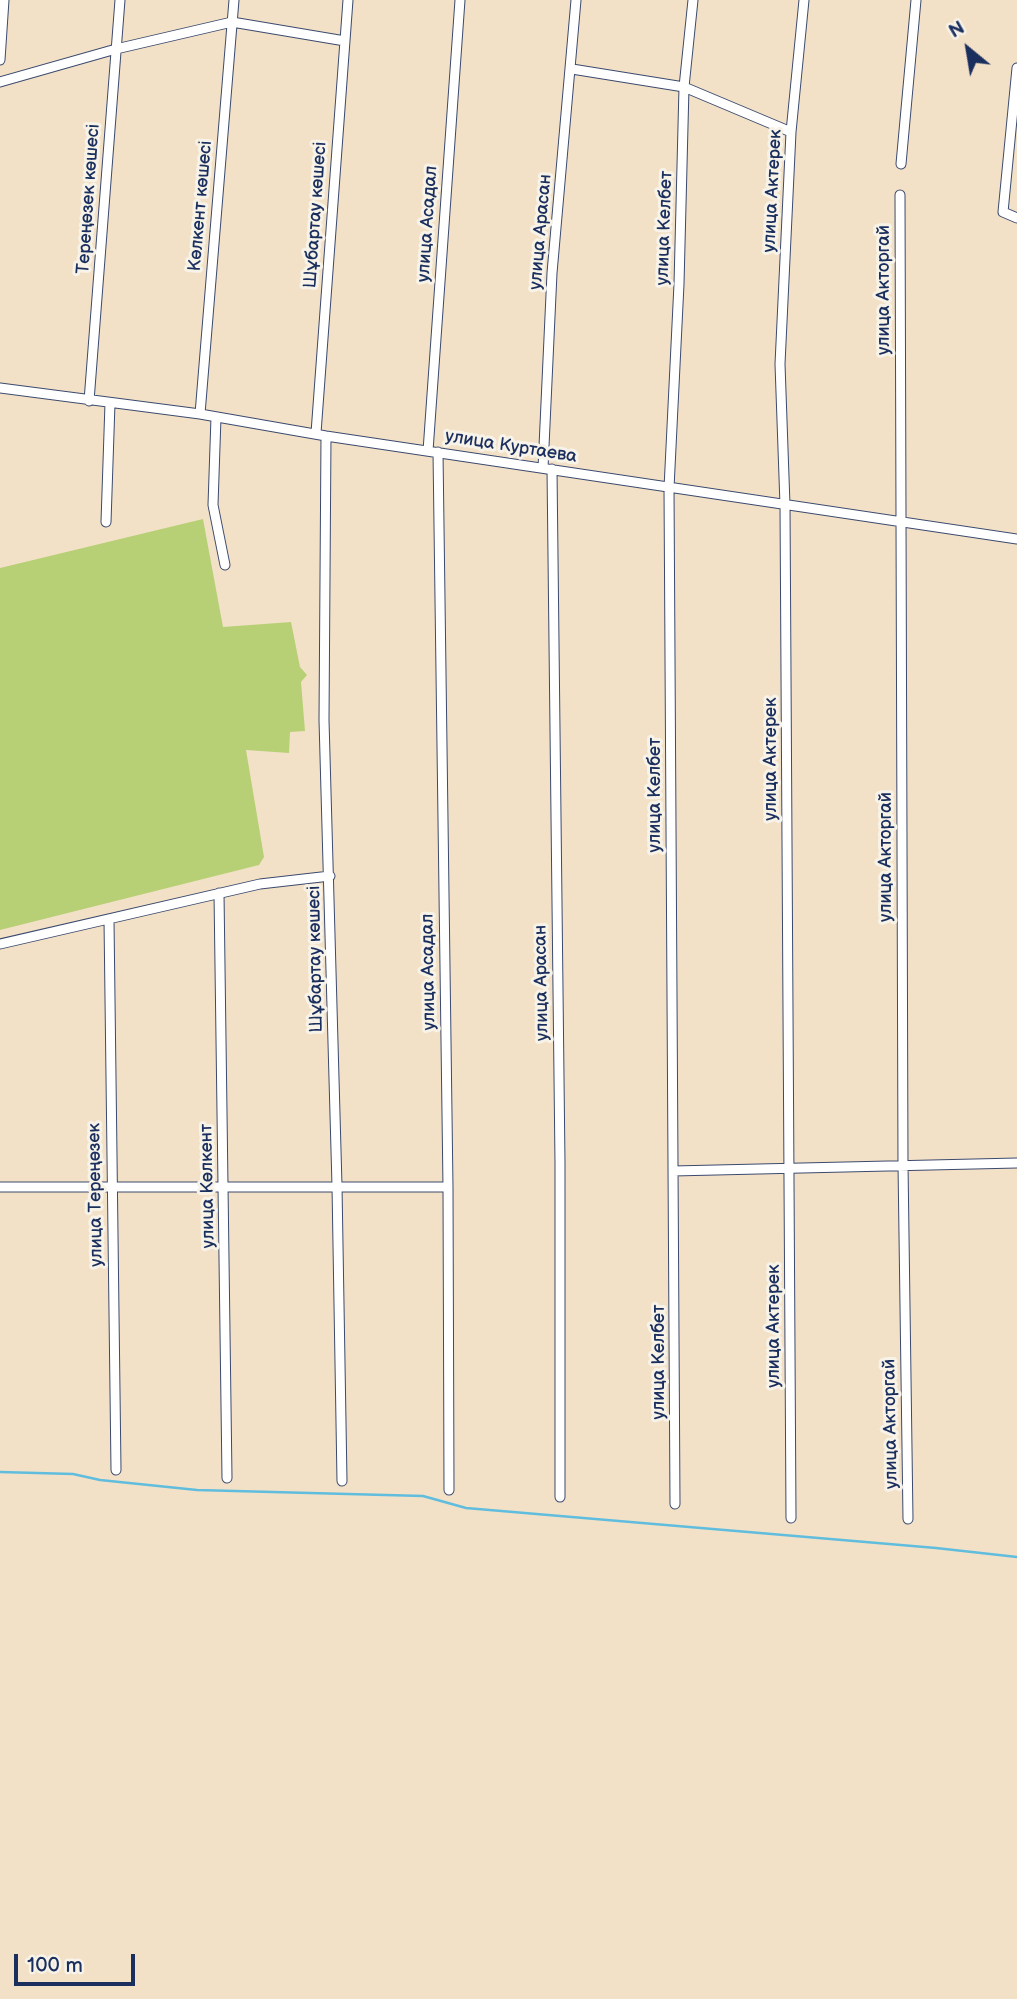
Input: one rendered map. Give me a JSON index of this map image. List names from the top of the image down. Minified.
{"streets":{"street":["улица Актерек","Тереңөзек көшесі","Көлкент көшесі","Шұбартау көшесі","улица Асадал","улица Келбет","улица Арасан","улица Акторгай","улица Куртаева","улица Көлкент","улица Тереңөзек"]},"crossings":[["улица Актерек","улица Куртаева"],["Тереңөзек көшесі","улица Куртаева"],["Көлкент көшесі","улица Куртаева"],["Шұбартау көшесі","улица Куртаева"],["улица Асадал","улица Куртаева"],["улица Келбет","улица Куртаева"],["улица Арасан","улица Куртаева"],["улица Акторгай","улица Куртаева"]],"scale_bar":"100 m","north":"top left"}
